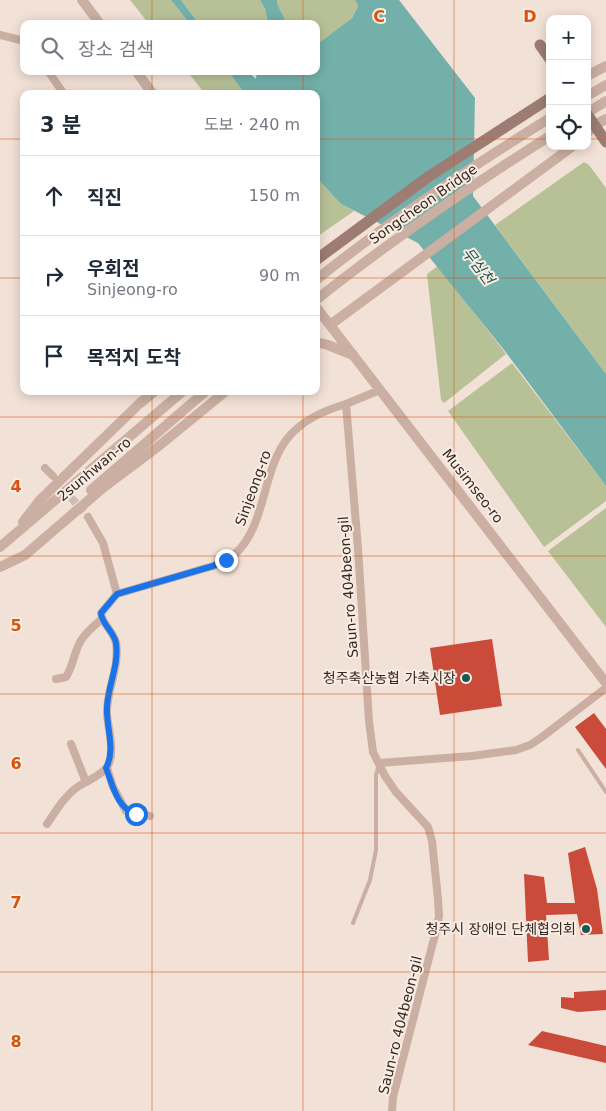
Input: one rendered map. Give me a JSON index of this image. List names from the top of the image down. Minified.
{"streets":{"street":["Songcheon Bridge","2sunhwan-ro","Musimseo-ro","Sinjeong-ro","Saun-ro 404beon-gil"]},"crossings":[["Sinjeong-ro","Saun-ro 404beon-gil"]],"water":["무심천"],"places":["청주축산농협 가축시장","청주시 장애인 단체협의회"],"page":{"map_buttons":["+","−"],"search":"장소 검색","heading":["3 분","도보 · 240 m"],"list":[["직진","150 m"],["우회전","Sinjeong-ro","90 m"],"목적지 도착"]},"grid":{"columns":["C","D"],"rows":["4","5","6","7","8"]}}
